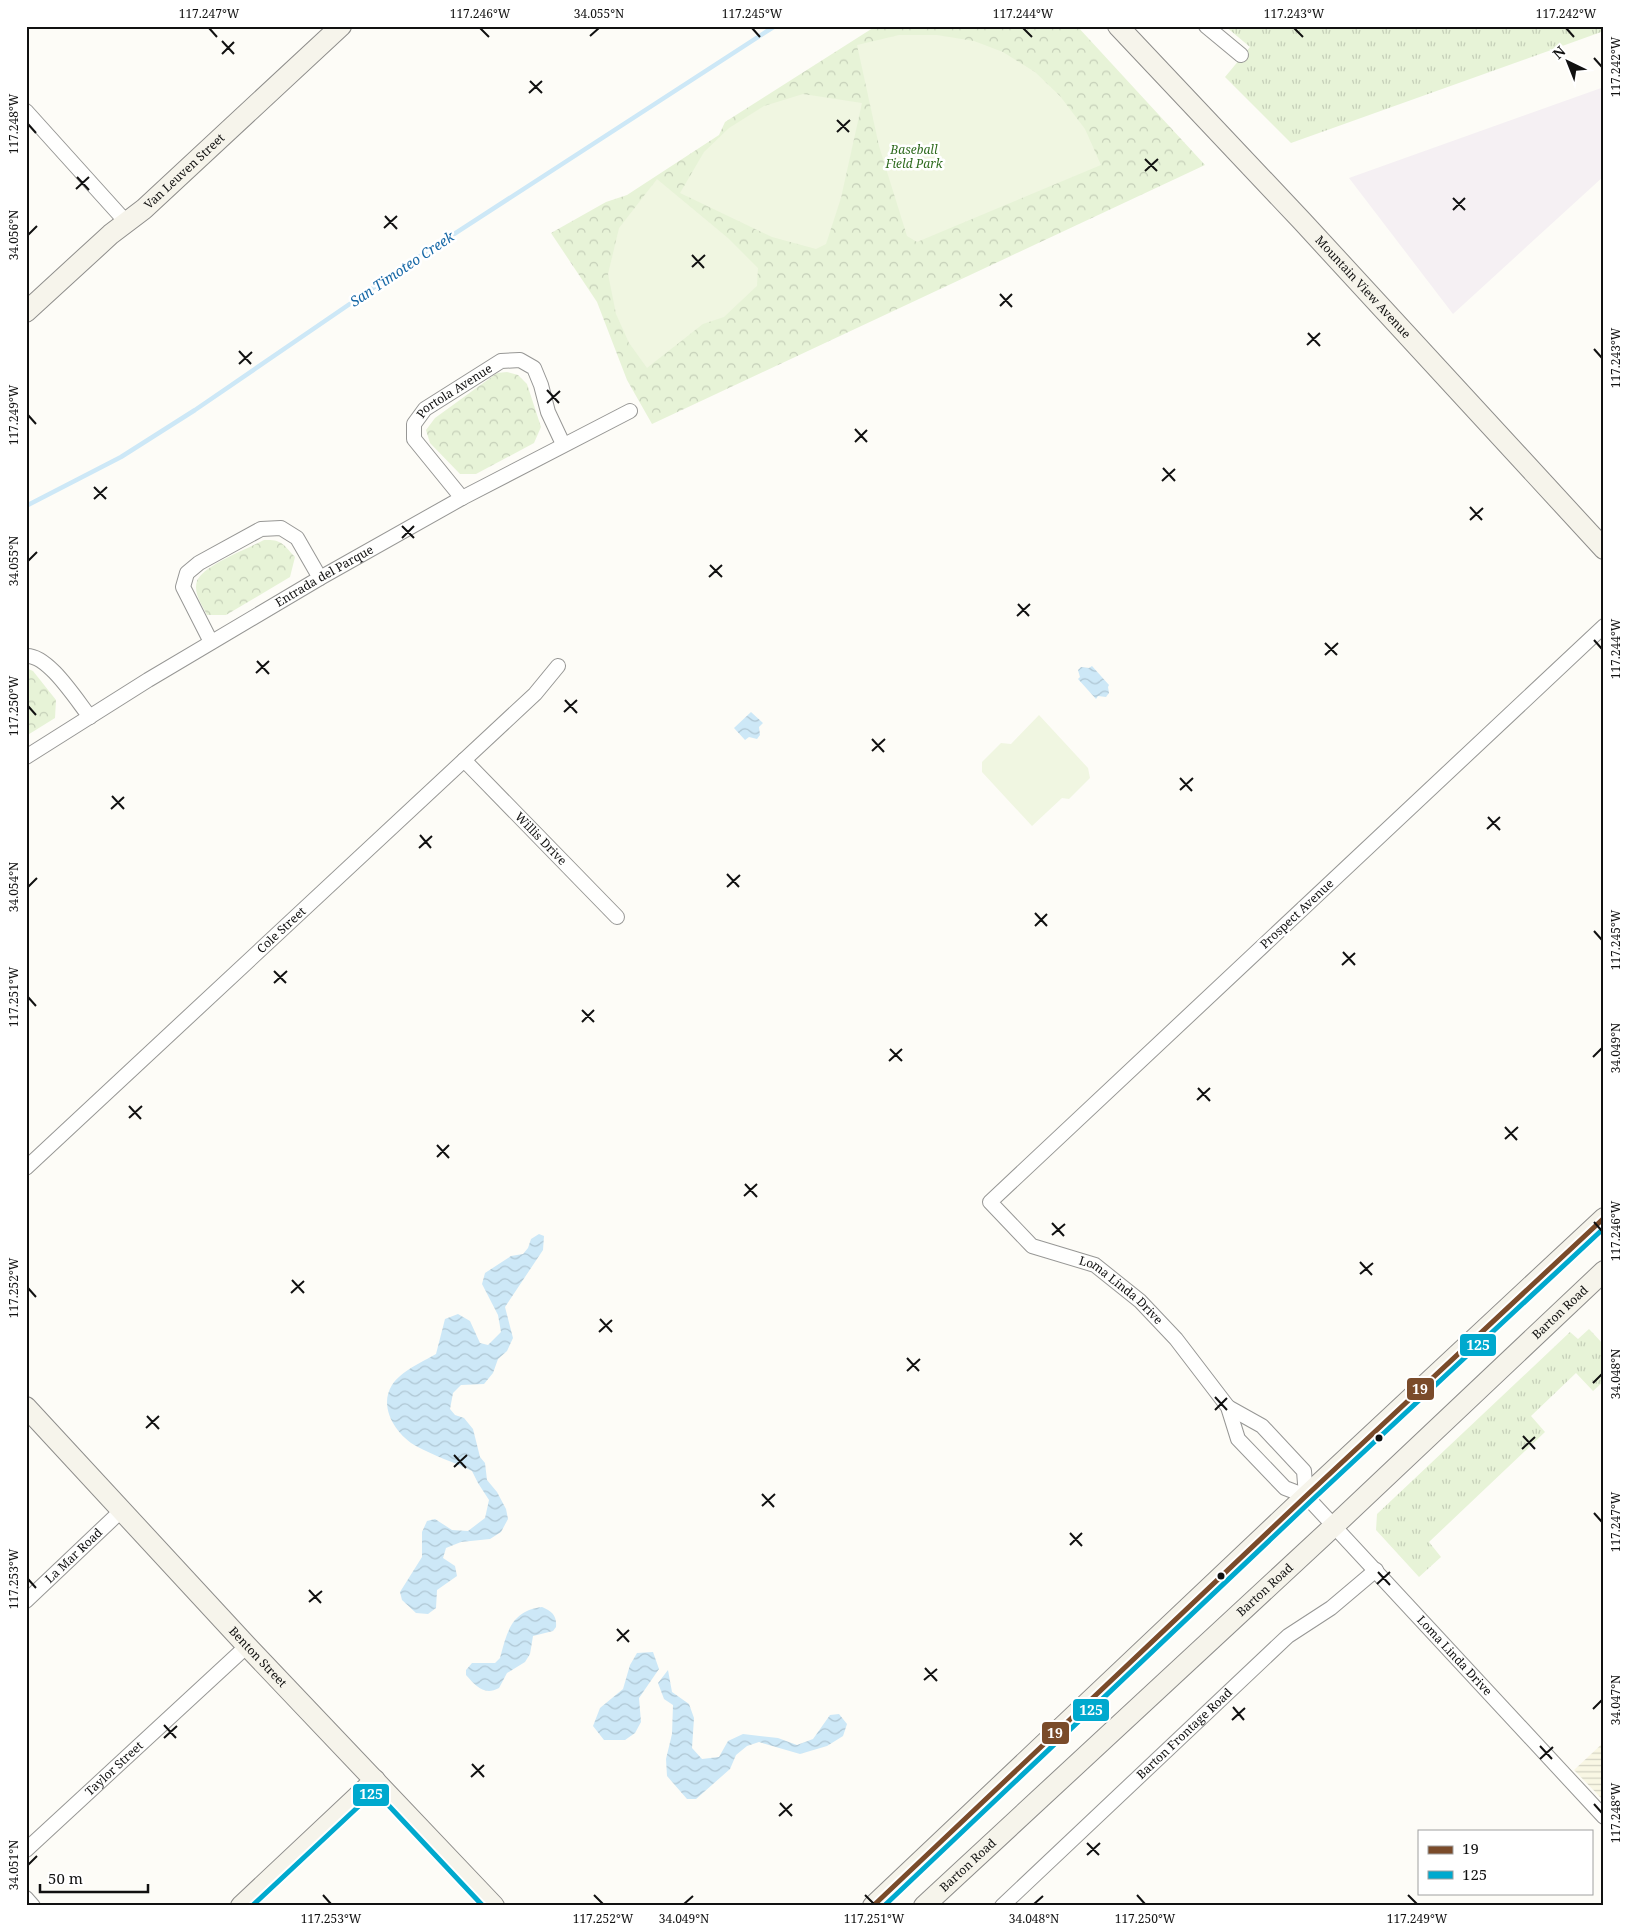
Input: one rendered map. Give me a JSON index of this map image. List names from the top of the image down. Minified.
{"streets":{"main road":["Van Leuven Street","Mountain View Avenue","Barton Road","Benton Street"],"street":["Portola Avenue","Entrada del Parque","Willis Drive","Prospect Avenue","Cole Street","Loma Linda Drive","La Mar Road","Barton Frontage Road","Taylor Street"]},"crossings":[["Portola Avenue","Entrada del Parque"],["Willis Drive","Cole Street"],["Prospect Avenue","Loma Linda Drive"],["Loma Linda Drive","Barton Road"],["Loma Linda Drive","Barton Frontage Road"],["La Mar Road","Benton Street"],["Benton Street","Taylor Street"]],"water":["San Timoteo Creek"],"parks":["Baseball Field Park"],"lines":["transit line 19","transit line 125"],"legend":["19","125"],"scale_bar":"50 m","north":"top left","coordinates":["117.247°W","117.246°W","34.055°N","117.245°W","117.244°W","117.243°W","117.242°W","117.248°W","34.056°N","117.249°W","117.250°W","34.054°N","117.251°W","34.049°N","117.252°W","34.048°N","117.253°W","34.047°N","34.051°N"]}
